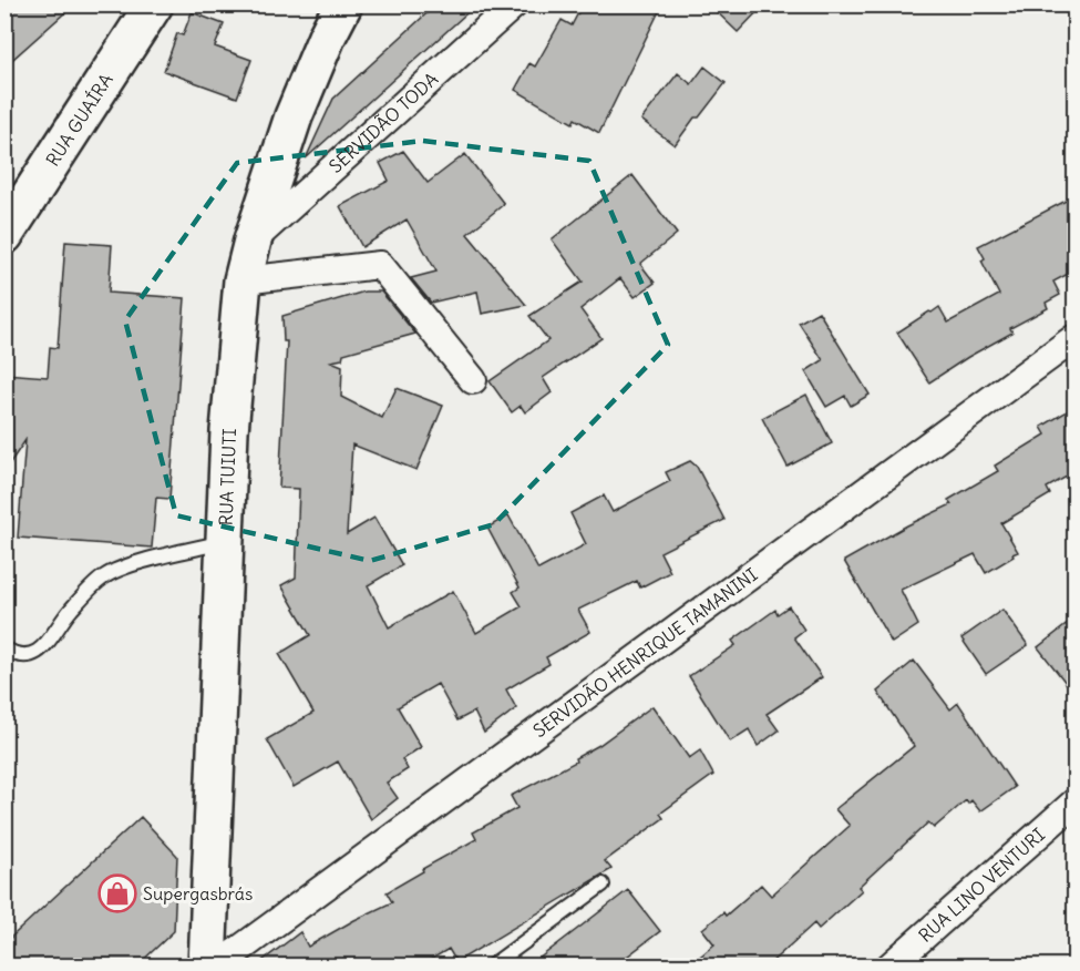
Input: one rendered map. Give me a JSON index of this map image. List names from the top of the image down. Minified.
{"streets":{"main road":["RUA GUAÍRA","RUA TUIUTI"],"street":["SERVIDÃO TODA","SERVIDÃO HENRIQUE TAMANINI","RUA LINO VENTURI"]},"crossings":[["SERVIDÃO TODA","RUA TUIUTI"]],"places":{"shop":["Supergasbrás"]}}
